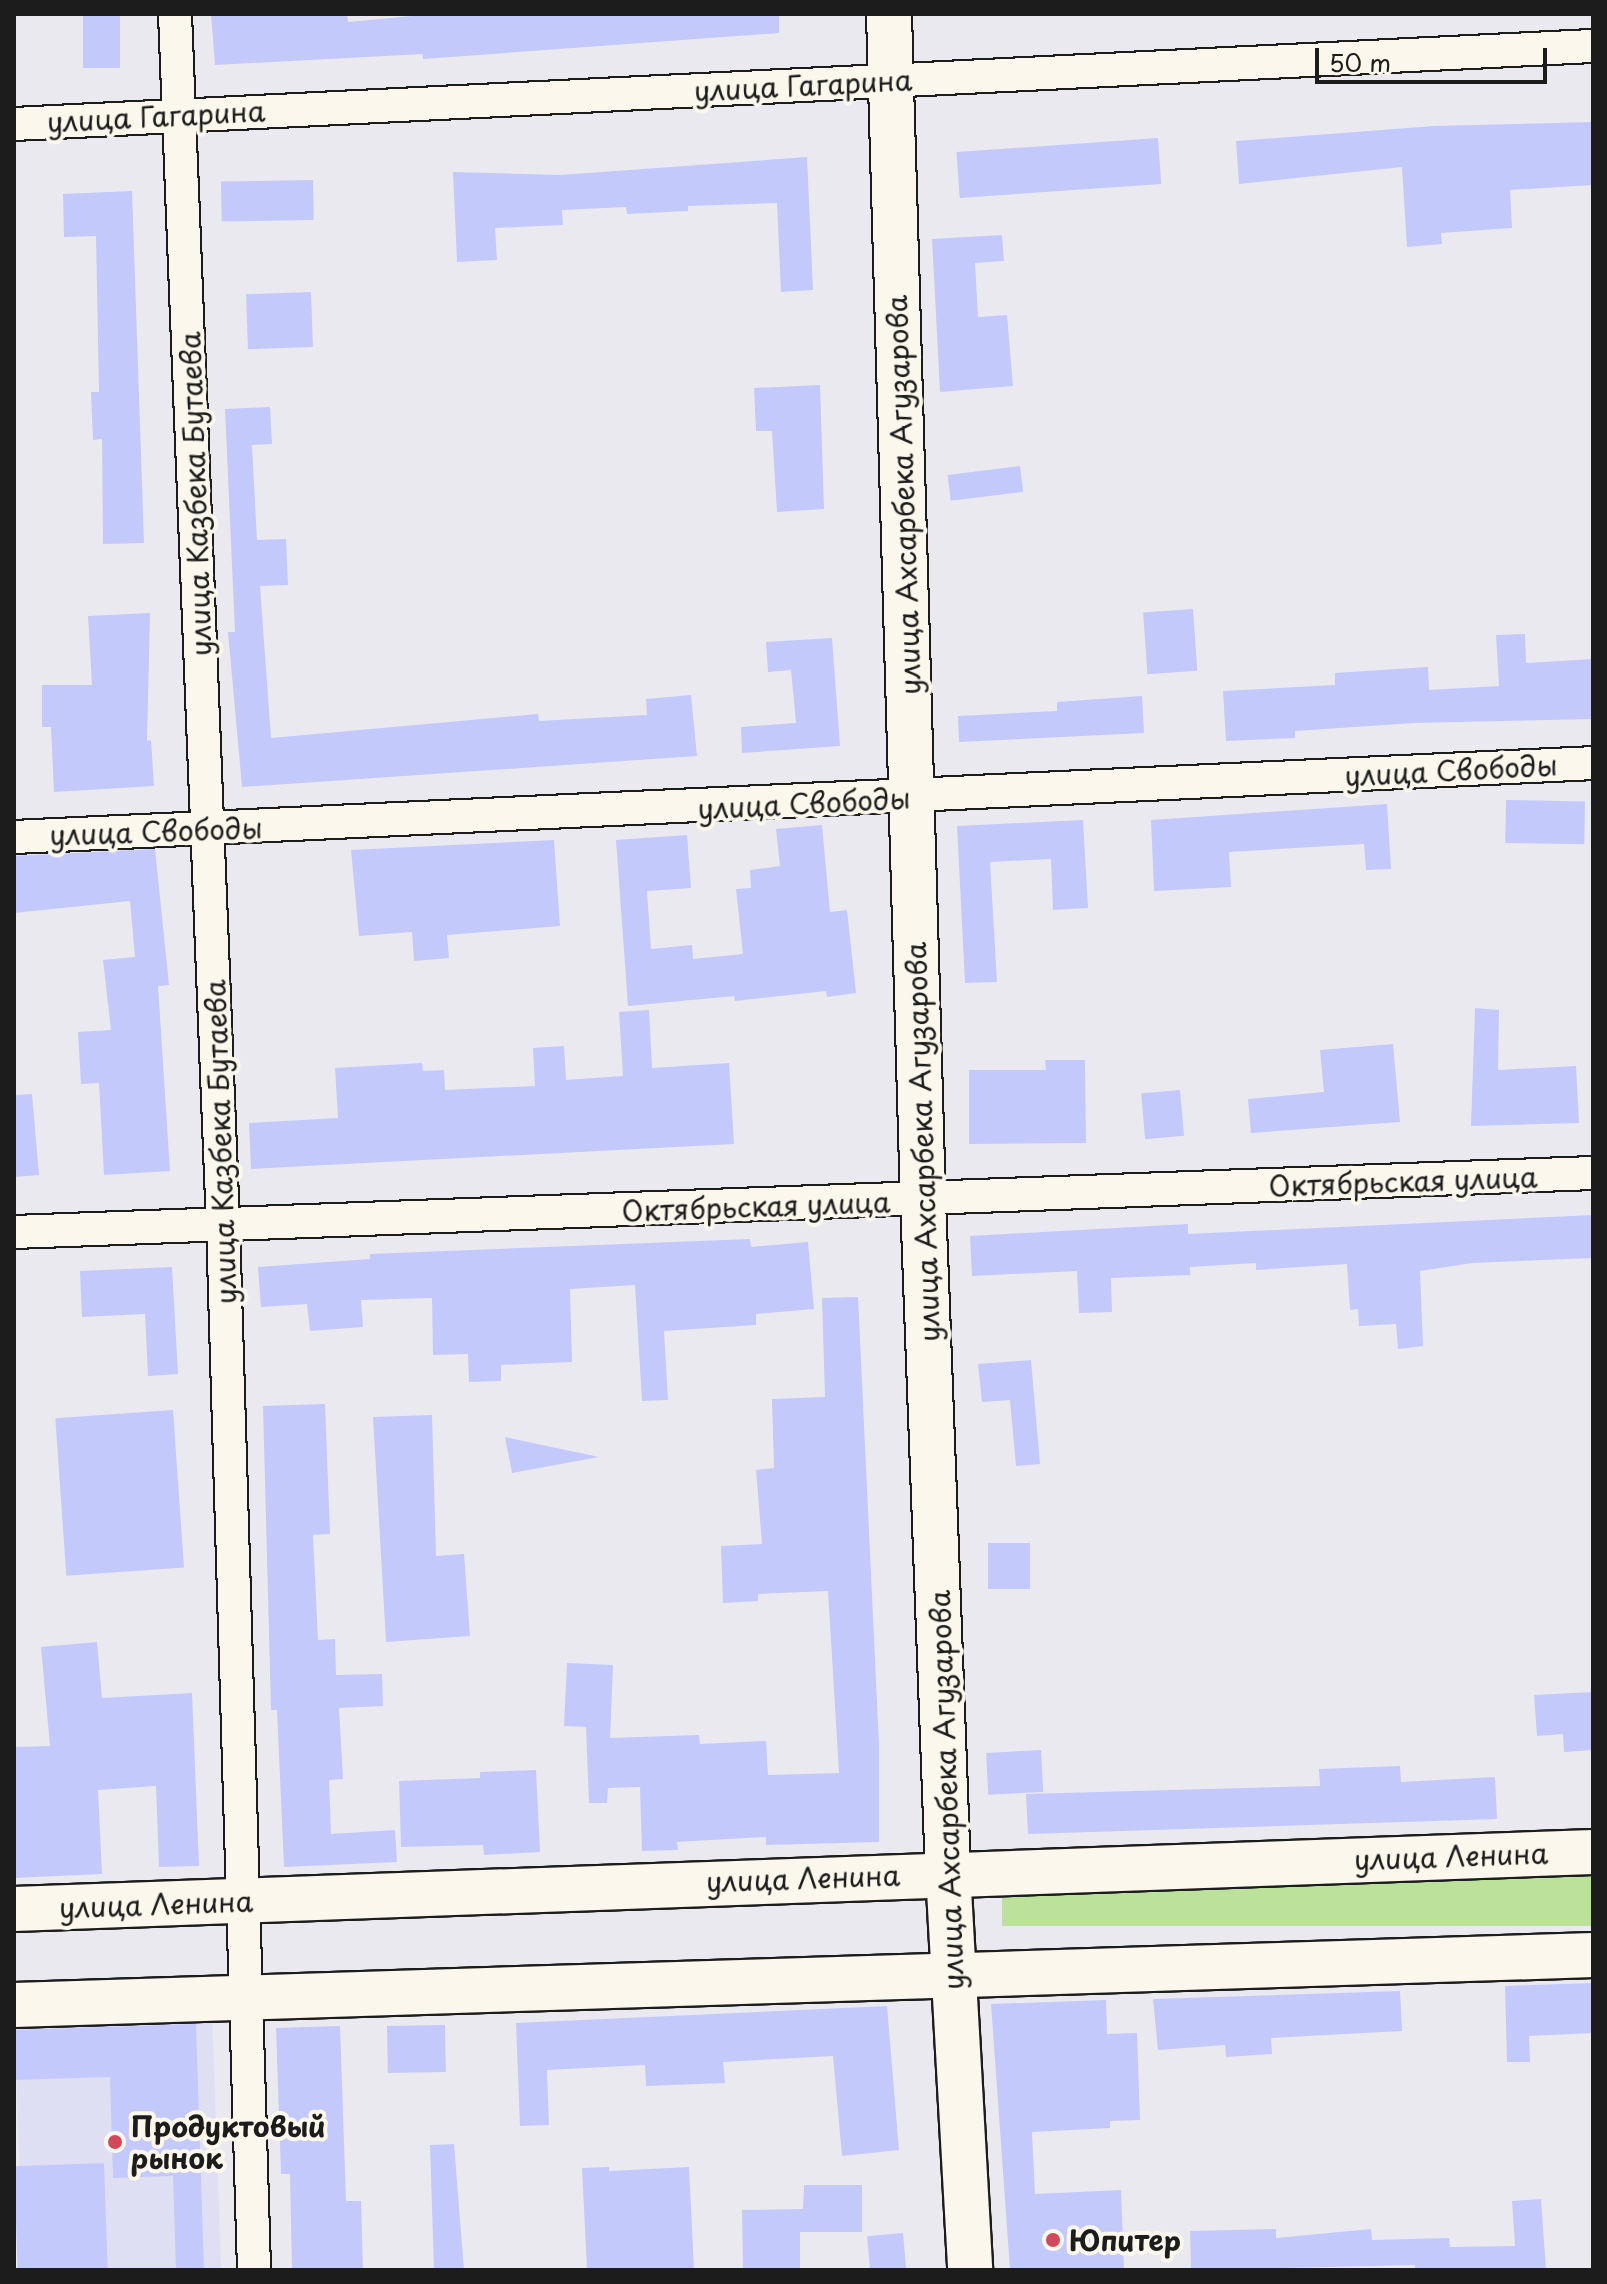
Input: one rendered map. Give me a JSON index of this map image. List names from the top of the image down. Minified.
{"streets":{"street":["улица Гагарина","улица Казбека Бутаева","улица Ахсарбека Агузарова","улица Свободы","Октябрьская улица","улица Ленина"]},"crossings":[["улица Гагарина","улица Казбека Бутаева"],["улица Гагарина","улица Ахсарбека Агузарова"],["улица Казбека Бутаева","улица Свободы"],["улица Казбека Бутаева","Октябрьская улица"],["улица Казбека Бутаева","улица Ленина"],["улица Ахсарбека Агузарова","улица Свободы"],["улица Ахсарбека Агузарова","Октябрьская улица"],["улица Ахсарбека Агузарова","улица Ленина"]],"places":["Продуктовый рынок","Юпитер"],"scale_bar":"50 m"}
